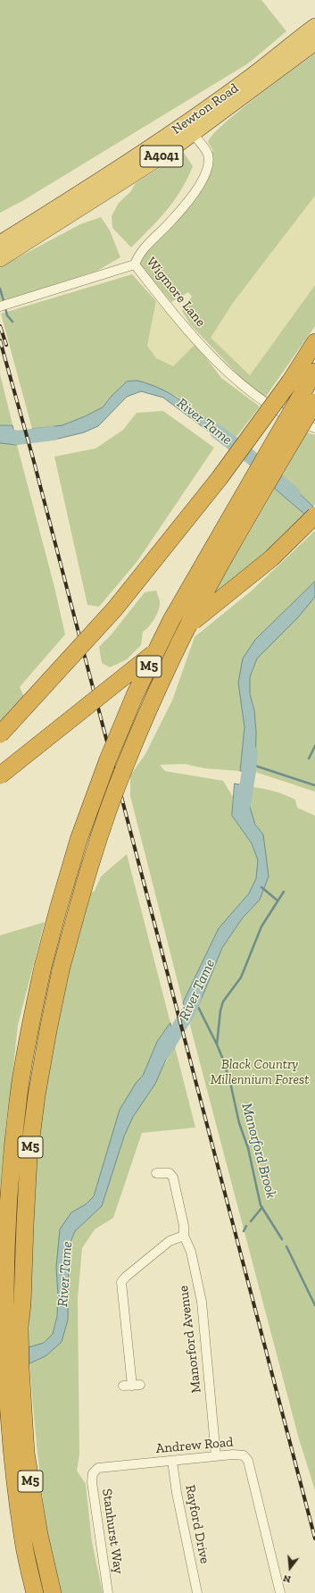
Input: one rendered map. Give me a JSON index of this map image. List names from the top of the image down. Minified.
{"streets":{"highway":["Newton Road","A4041","M5"],"street":["Wigmore Lane","Manorford Avenue","Andrew Road","Rayford Drive","Stanhurst Way"]},"crossings":[["Newton Road","Wigmore Lane"],["Manorford Avenue","Andrew Road"],["Andrew Road","Rayford Drive"],["Andrew Road","Stanhurst Way"]],"water":["River Tame","Manorford Brook"],"parks":["Black Country Millennium Forest"],"north":"bottom"}
